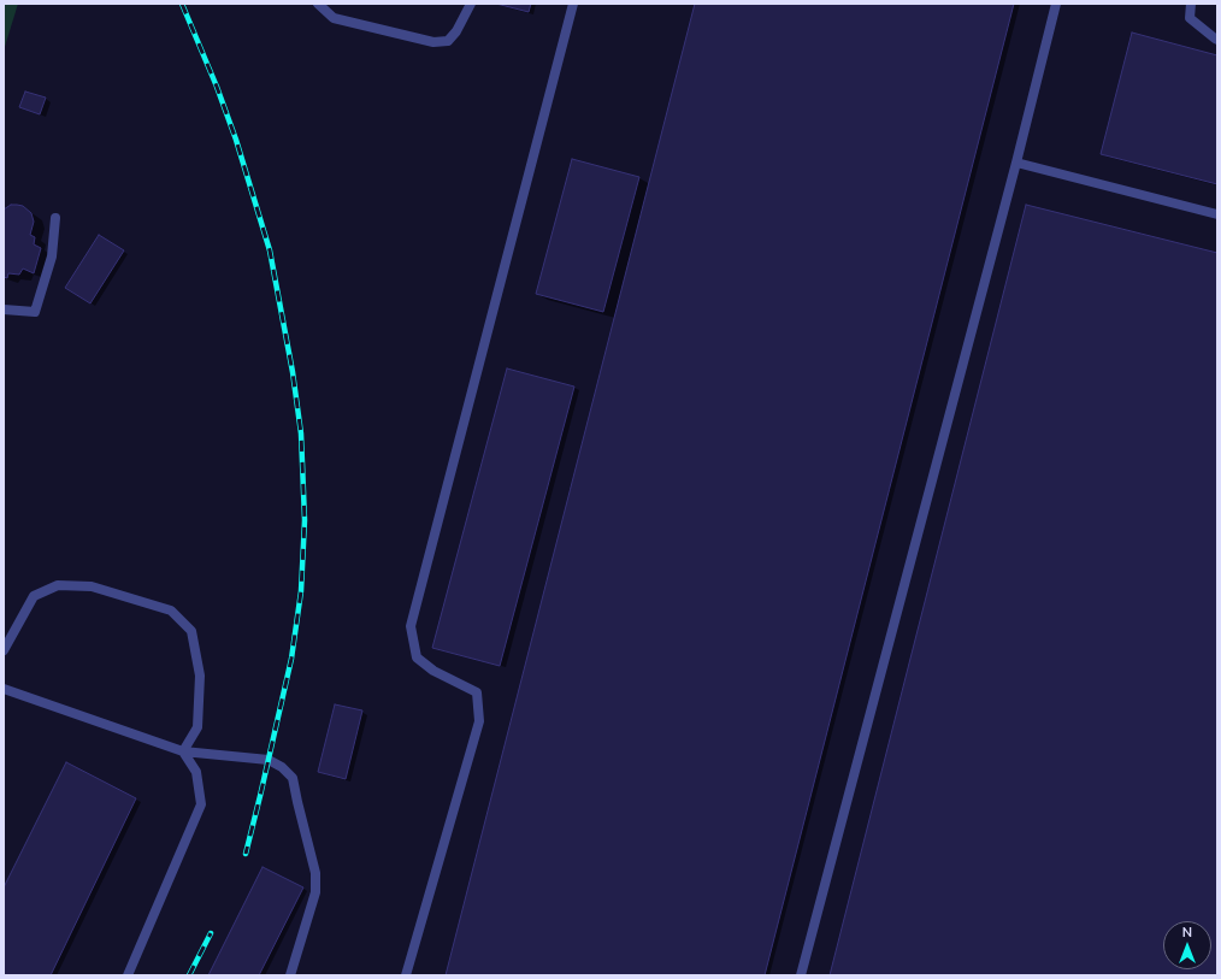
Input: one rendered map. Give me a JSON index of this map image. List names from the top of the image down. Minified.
{"north":"top"}
